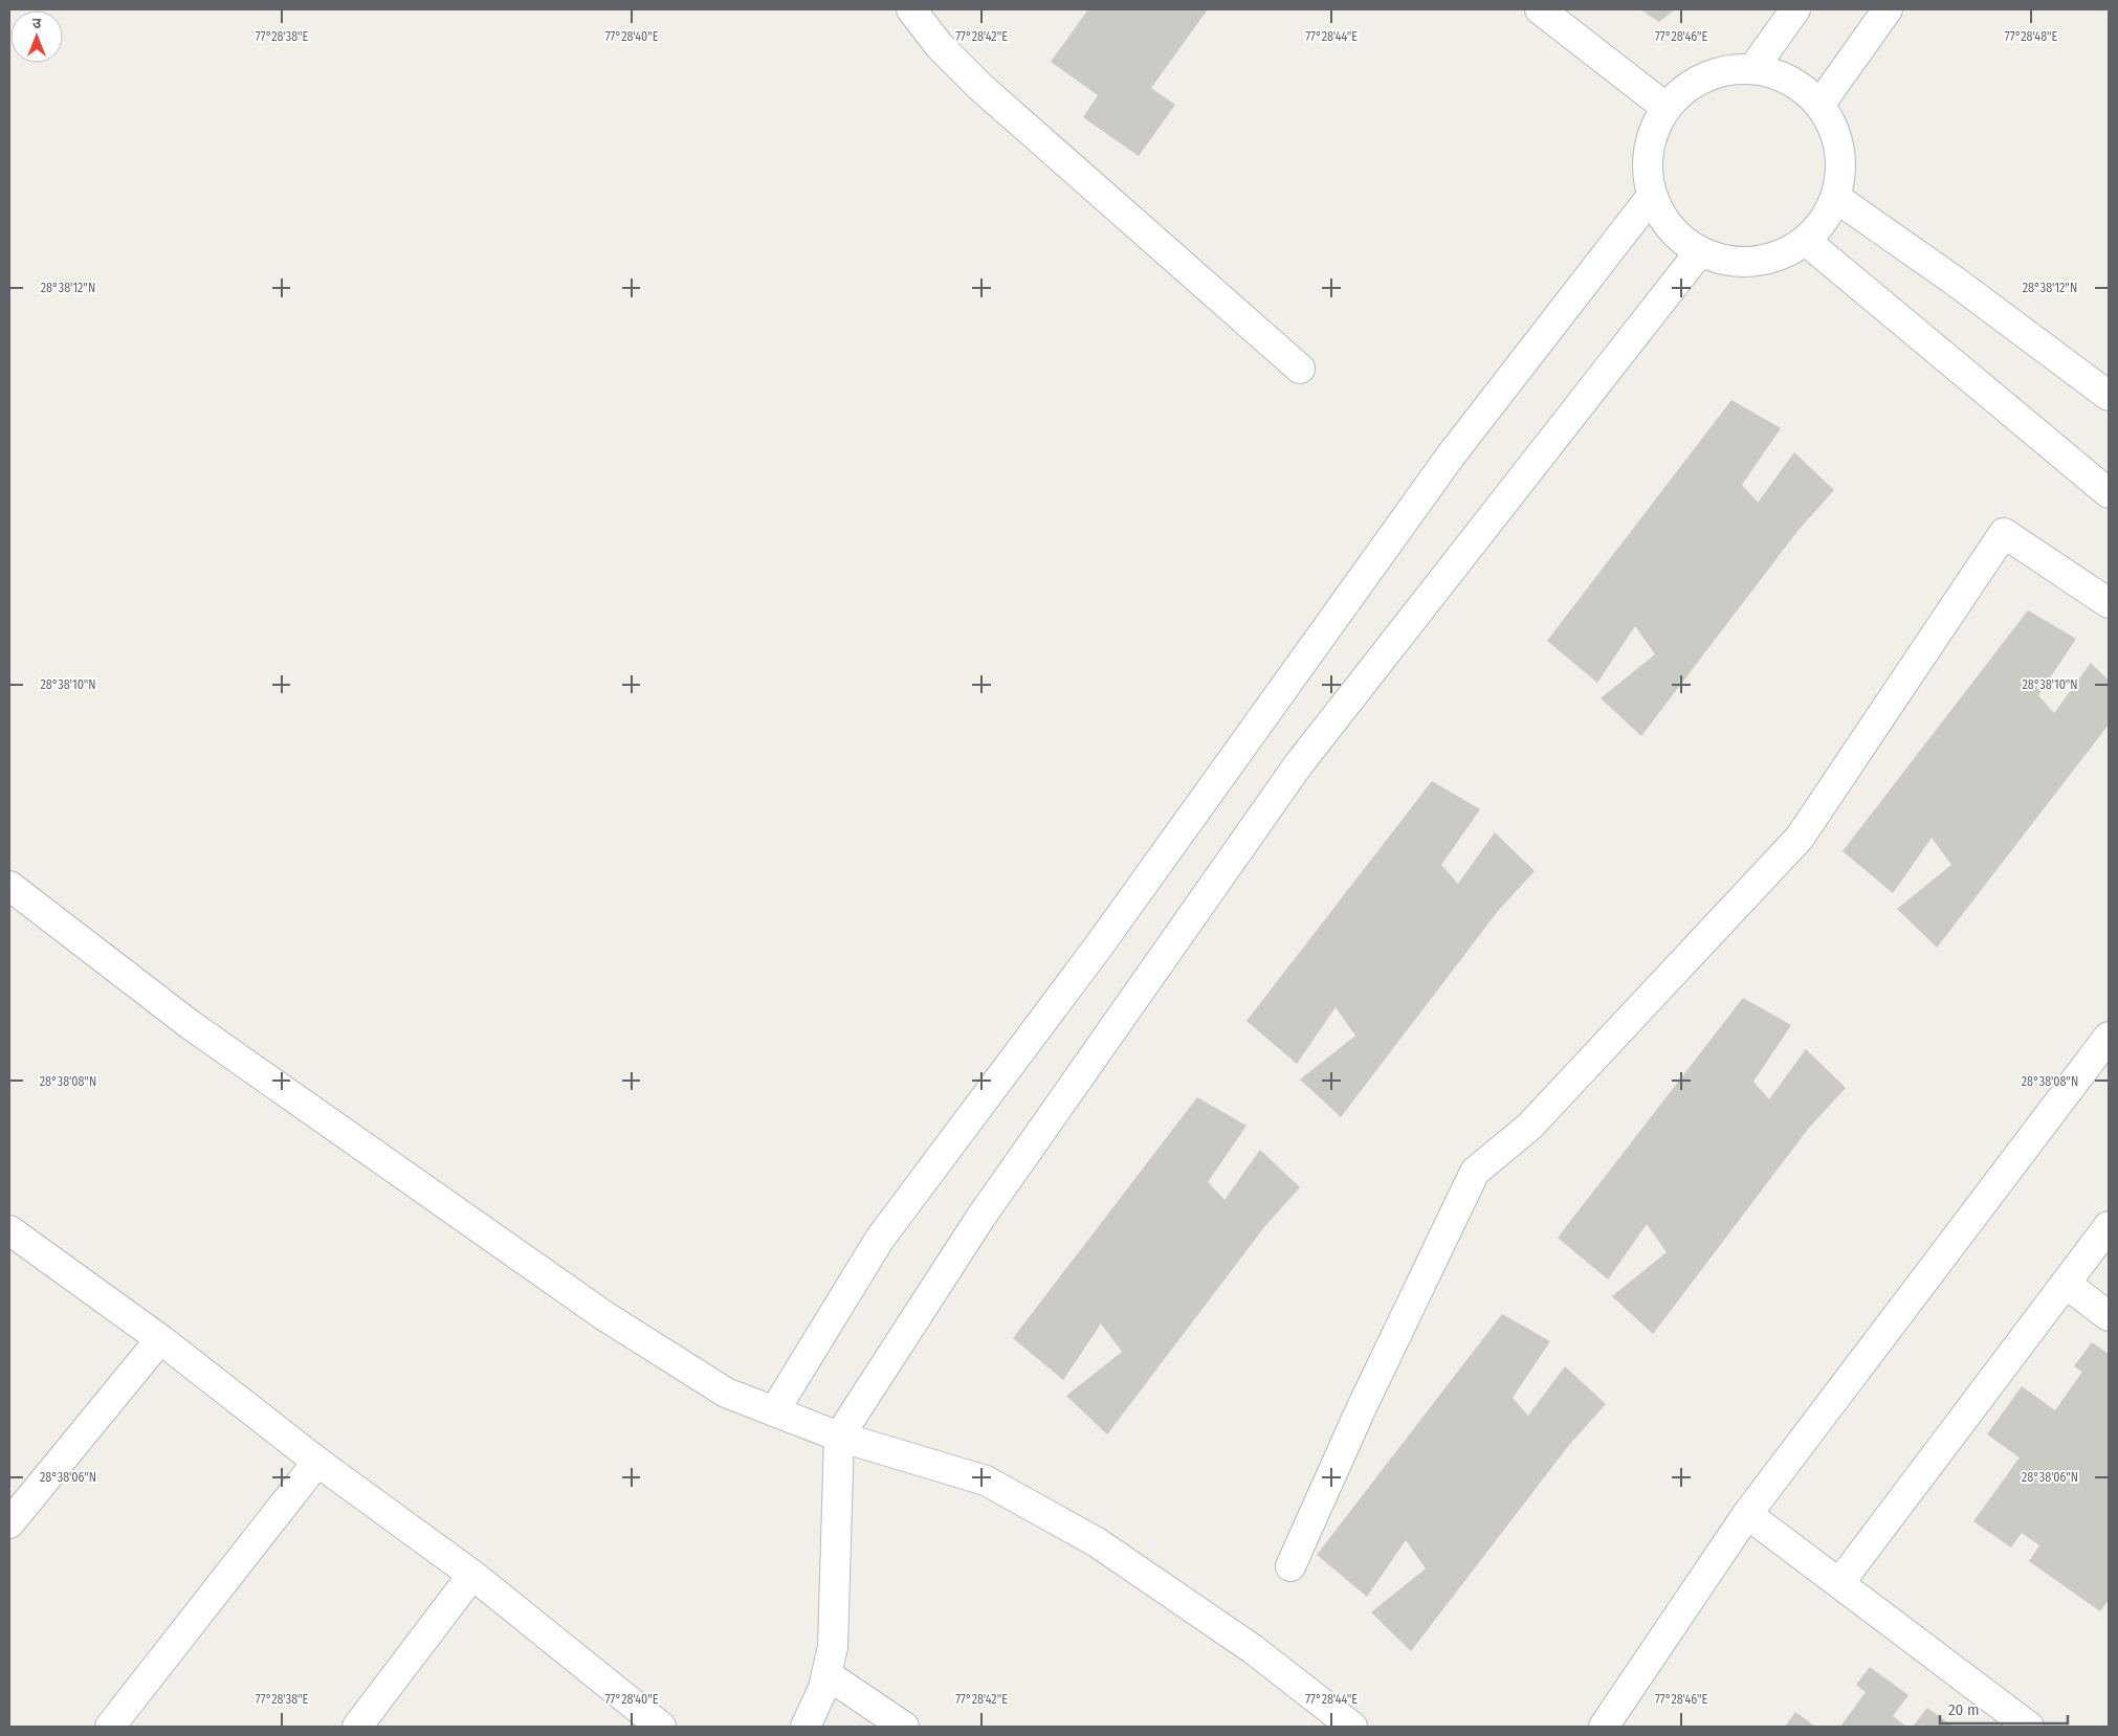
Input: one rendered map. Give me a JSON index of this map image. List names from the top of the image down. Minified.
{"scale_bar":"20 m","north":"top","coordinates":["77°28'38\"E","77°28'40\"E","77°28'42\"E","77°28'44\"E","77°28'46\"E","77°28'48\"E","28°38'12\"N","28°38'10\"N","28°38'08\"N","28°38'06\"N"]}
